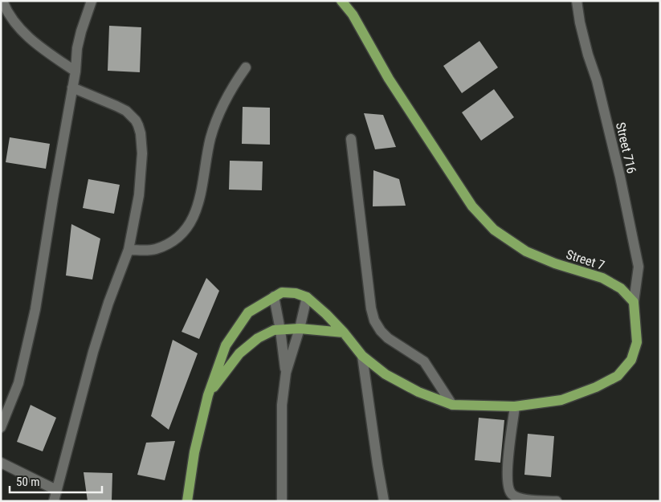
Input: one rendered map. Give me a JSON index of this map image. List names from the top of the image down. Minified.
{"streets":{"main road":["Street 7"],"street":["Street 716"]},"crossings":[["Street 716","Street 7"]],"scale_bar":"50 m"}
